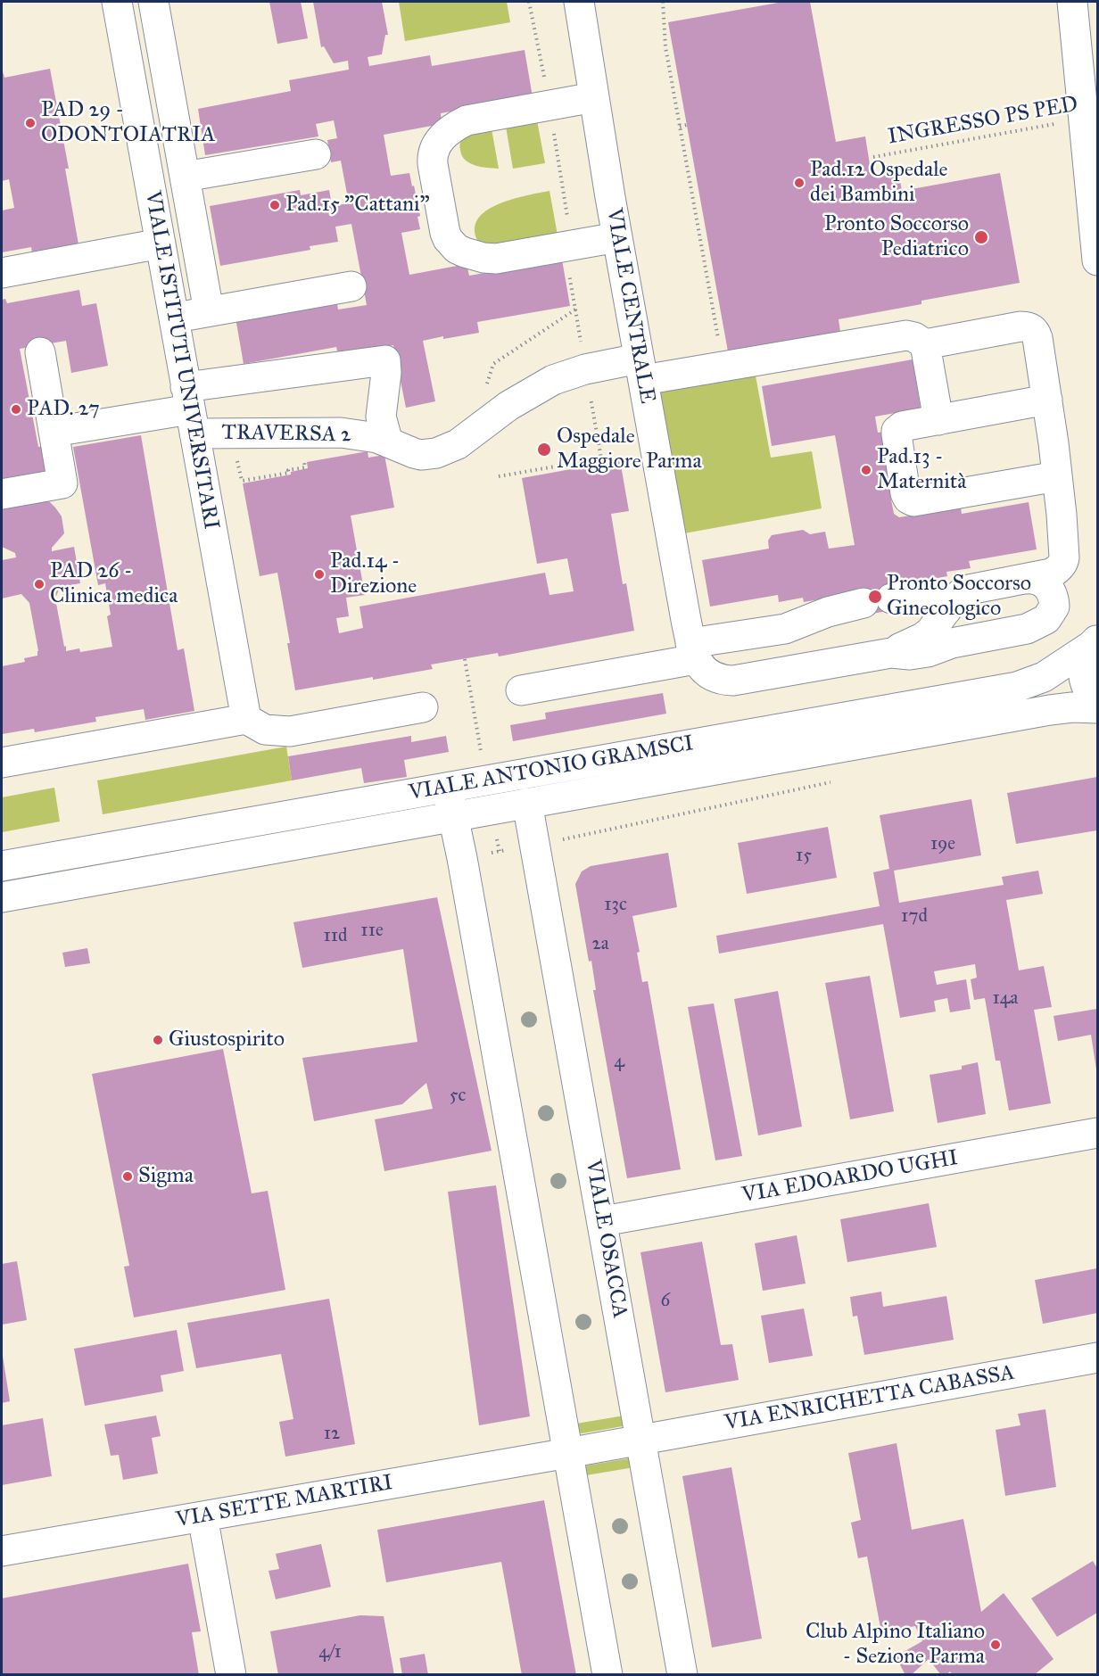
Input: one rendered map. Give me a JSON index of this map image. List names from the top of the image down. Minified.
{"streets":{"street":["VIALE CENTRALE","VIALE ISTITUTI UNIVERSITARI","TRAVERSA 2","VIALE ANTONIO GRAMSCI","VIA EDOARDO UGHI","VIALE OSACCA","VIA ENRICHETTA CABASSA","VIA SETTE MARTIRI"],"path":["INGRESSO PS PED"]},"crossings":[["VIALE CENTRALE","TRAVERSA 2"],["VIALE ISTITUTI UNIVERSITARI","TRAVERSA 2"],["VIALE ANTONIO GRAMSCI","VIALE OSACCA"],["VIA EDOARDO UGHI","VIALE OSACCA"],["VIALE OSACCA","VIA ENRICHETTA CABASSA"],["VIA ENRICHETTA CABASSA","VIA SETTE MARTIRI"]],"places":["PAD 29 - ODONTOIATRIA","Pad.12 Ospedale dei Bambini","Pad.15 \"Cattani\"","Pronto Soccorso Pediatrico","PAD. 27","Ospedale Maggiore Parma","Pad.13 - Maternità","Pad.14 - Direzione","PAD 26 - Clinica medica","Pronto Soccorso Ginecologico","Giustospirito","Sigma","Club Alpino Italiano - Sezione Parma"],"house_numbers":["19e","15","13c","17d","11e","11d","2a","14a","4","5c","6","12","4/1"]}
